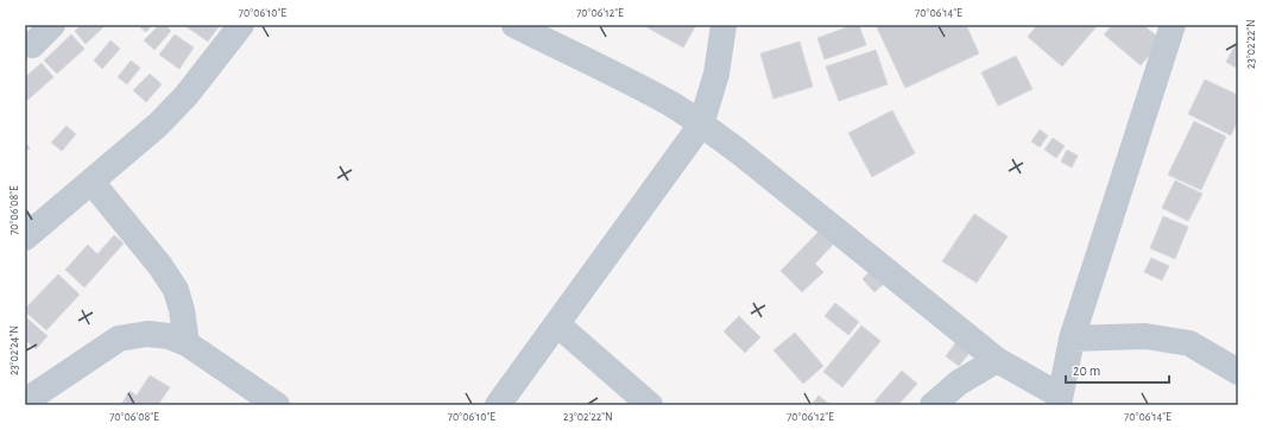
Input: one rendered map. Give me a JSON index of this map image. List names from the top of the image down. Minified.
{"scale_bar":"20 m","coordinates":["70°06'10\"E","70°06'12\"E","70°06'14\"E","23°02'22\"N","70°06'08\"E","23°02'24\"N"]}
